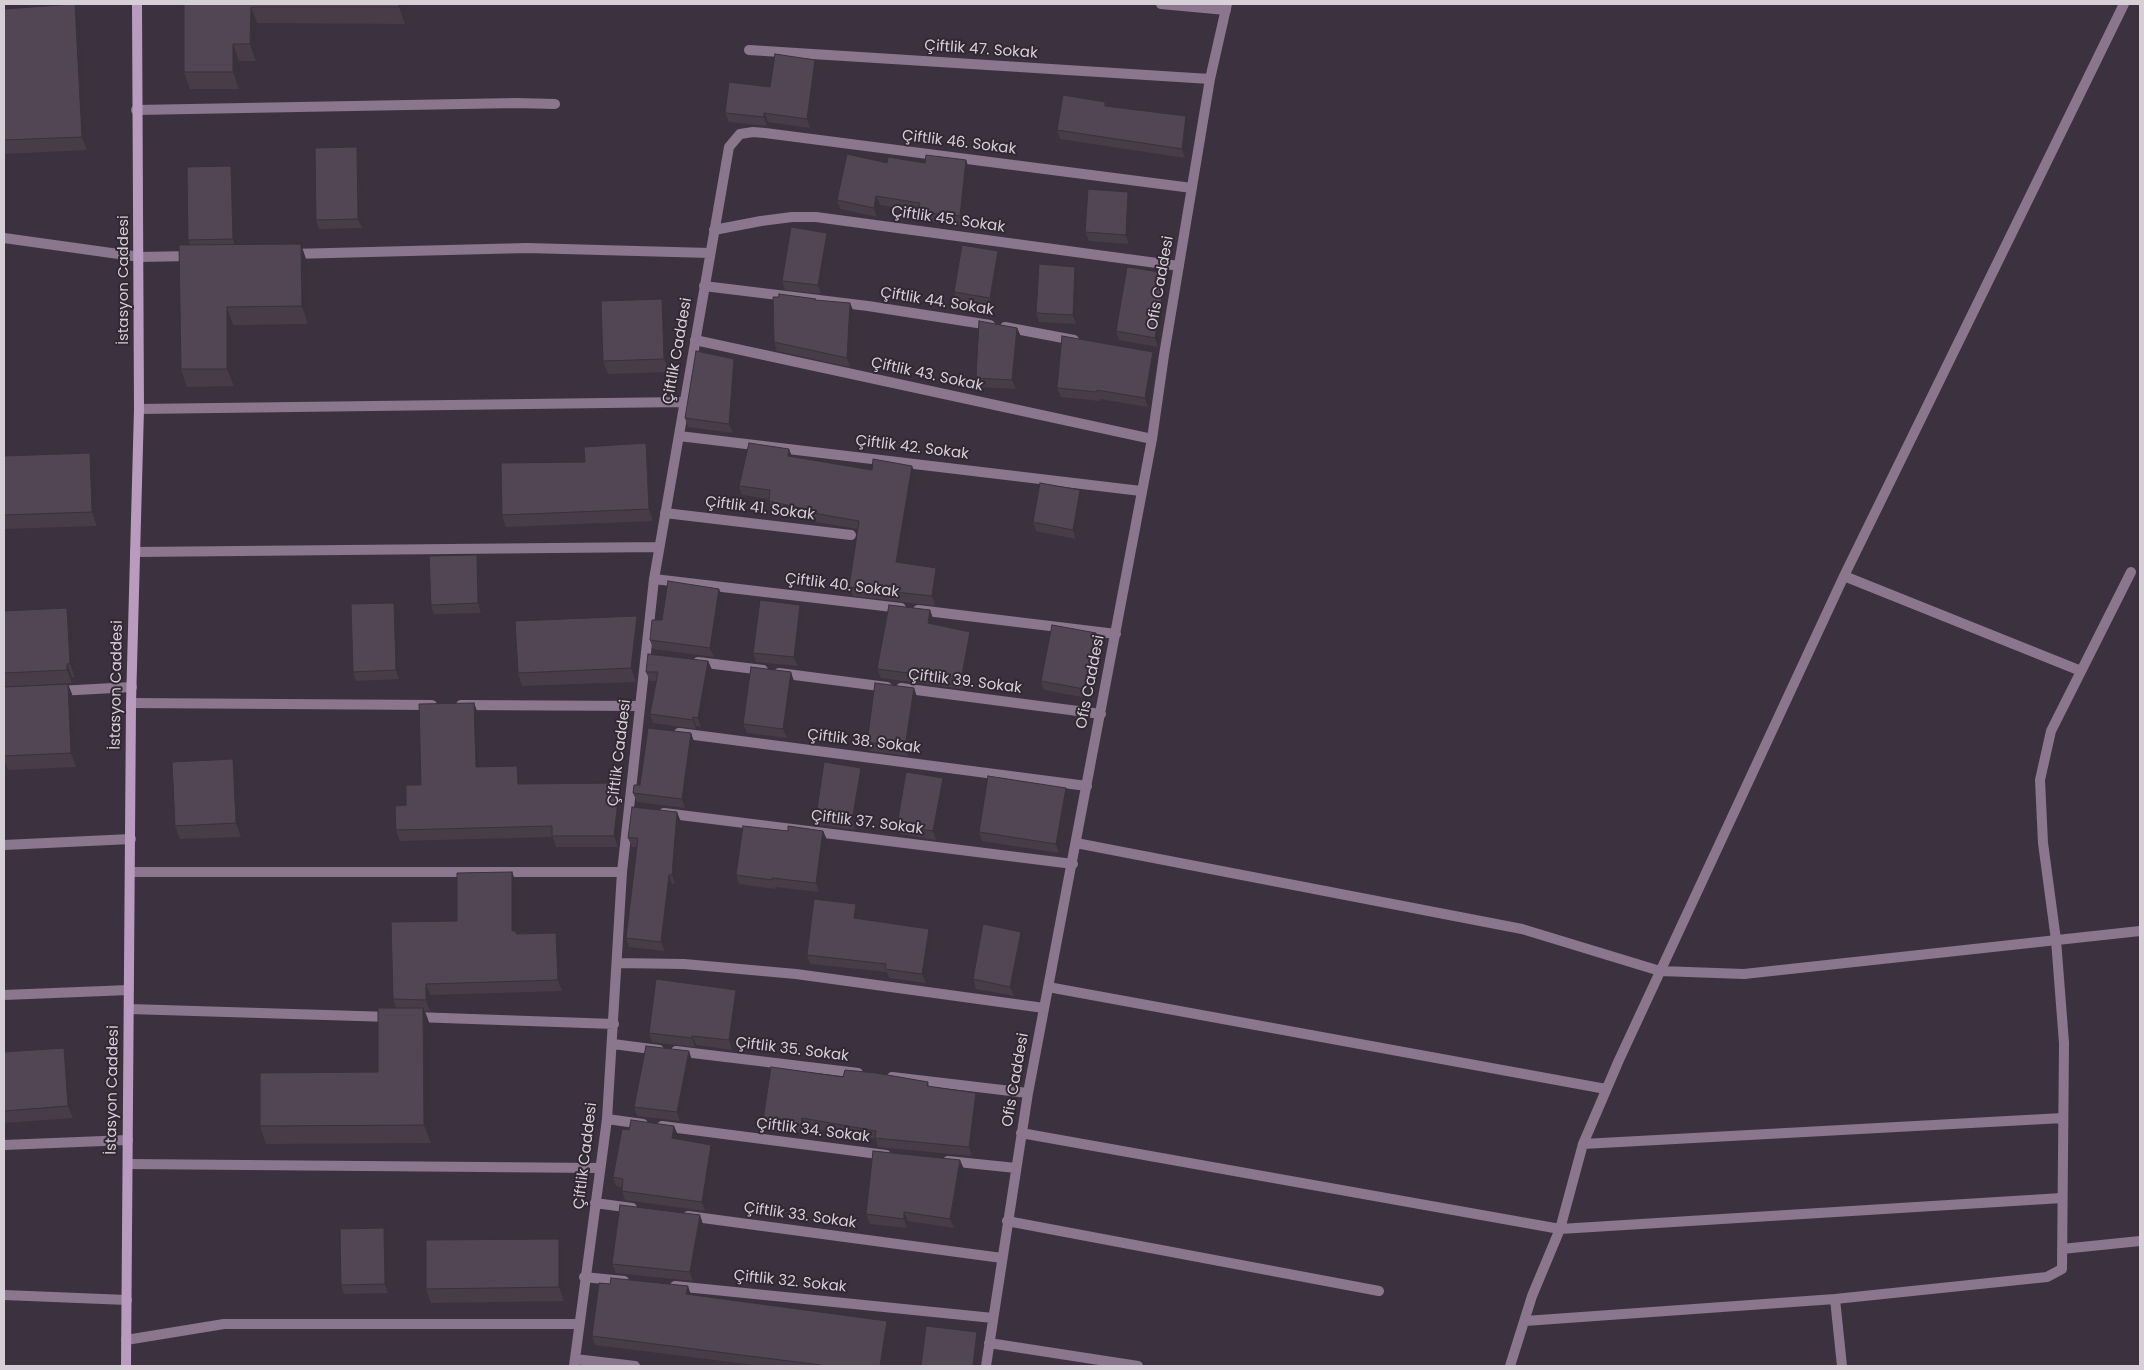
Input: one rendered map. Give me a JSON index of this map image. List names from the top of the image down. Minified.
{"streets":{"main road":["İstasyon Caddesi"],"street":["Çiftlik 47. Sokak","Çiftlik 46. Sokak","Çiftlik 45. Sokak","Ofis Caddesi","Çiftlik 44. Sokak","Çiftlik Caddesi","Çiftlik 43. Sokak","Çiftlik 42. Sokak","Çiftlik 41. Sokak","Çiftlik 40. Sokak","Çiftlik 39. Sokak","Çiftlik 38. Sokak","Çiftlik 37. Sokak","Çiftlik 35. Sokak","Çiftlik 34. Sokak","Çiftlik 33. Sokak","Çiftlik 32. Sokak"]},"crossings":[["Çiftlik 47. Sokak","Ofis Caddesi"],["Çiftlik 46. Sokak","Ofis Caddesi"],["Çiftlik 46. Sokak","Çiftlik Caddesi"],["Çiftlik 45. Sokak","Ofis Caddesi"],["Çiftlik 45. Sokak","Çiftlik Caddesi"],["Ofis Caddesi","Çiftlik 43. Sokak"],["Ofis Caddesi","Çiftlik 42. Sokak"],["Ofis Caddesi","Çiftlik 40. Sokak"],["Ofis Caddesi","Çiftlik 39. Sokak"],["Ofis Caddesi","Çiftlik 38. Sokak"],["Ofis Caddesi","Çiftlik 37. Sokak"],["Ofis Caddesi","Çiftlik 35. Sokak"],["Ofis Caddesi","Çiftlik 33. Sokak"],["Ofis Caddesi","Çiftlik 32. Sokak"],["Çiftlik 44. Sokak","Çiftlik Caddesi"],["Çiftlik Caddesi","Çiftlik 43. Sokak"],["Çiftlik Caddesi","Çiftlik 42. Sokak"],["Çiftlik Caddesi","Çiftlik 41. Sokak"],["Çiftlik Caddesi","Çiftlik 40. Sokak"],["Çiftlik Caddesi","Çiftlik 35. Sokak"],["Çiftlik Caddesi","Çiftlik 34. Sokak"]]}
